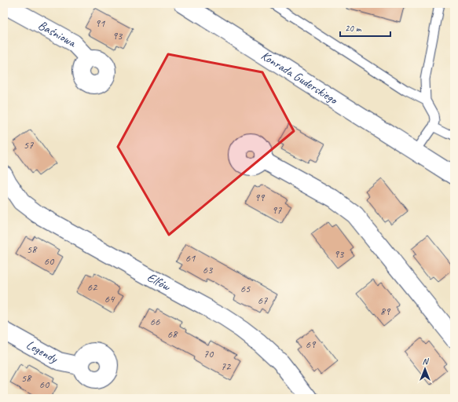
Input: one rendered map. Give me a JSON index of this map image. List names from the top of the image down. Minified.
{"streets":{"street":["Baśniowa","Konrada Guderskiego","Elfów","Legendy"]},"house_numbers":["91","93","57","99","97","58","93","61","60","63","62","65","64","67","89","66","68","69","70","72","58","60"],"scale_bar":"20 m","north":"top"}
